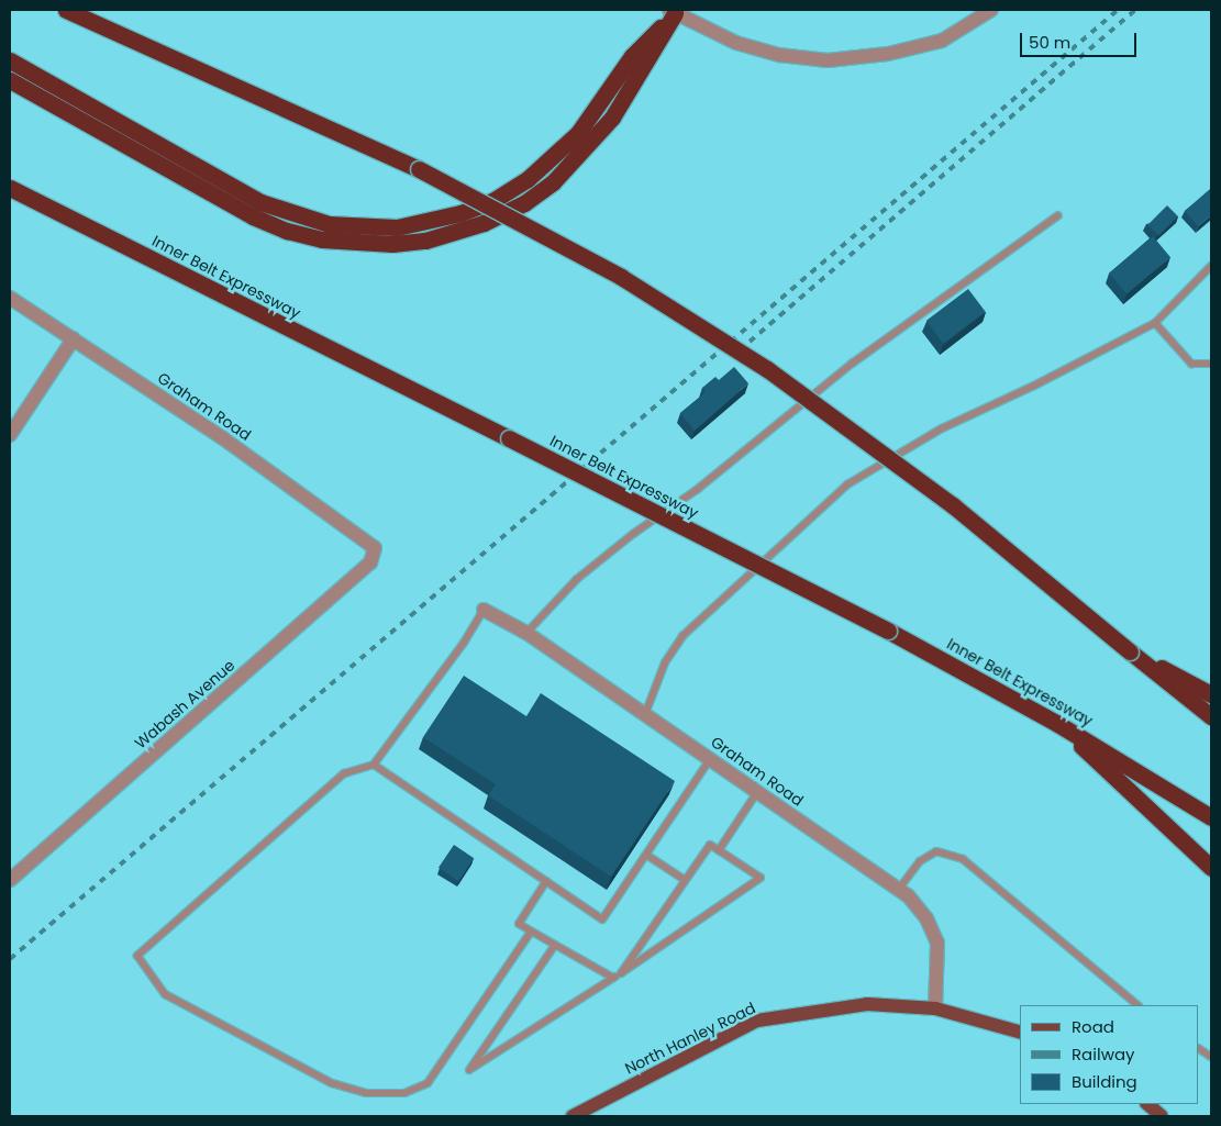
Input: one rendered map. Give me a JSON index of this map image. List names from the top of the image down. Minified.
{"streets":{"highway":["Inner Belt Expressway"],"main road":["North Hanley Road"],"street":["Graham Road","Wabash Avenue"]},"crossings":[["Graham Road","Wabash Avenue"],["Graham Road","North Hanley Road"]],"legend":["Road","Railway","Building"],"scale_bar":"50 m"}
